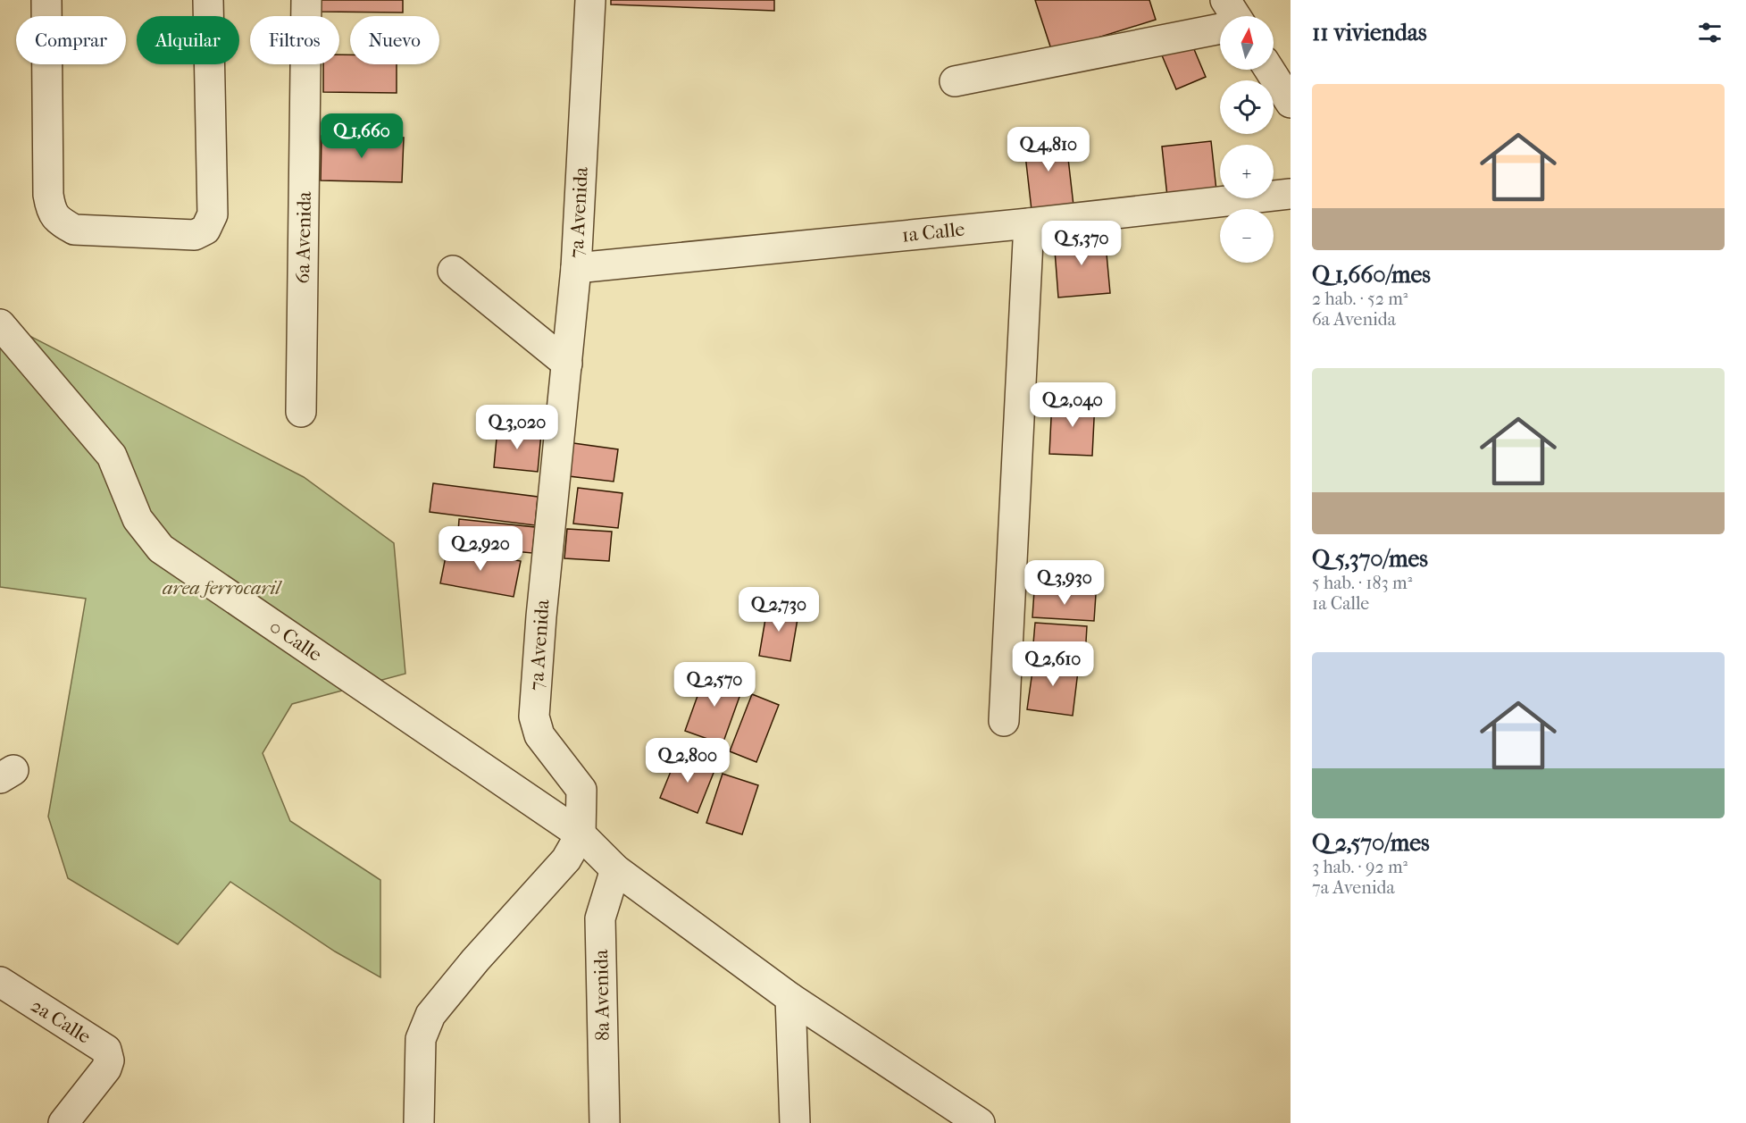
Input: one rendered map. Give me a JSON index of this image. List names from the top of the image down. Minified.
{"streets":{"street":["7a Avenida","1a Calle","6a Avenida","0 Calle","8a Avenida","2a Calle"]},"crossings":[["7a Avenida","1a Calle"],["7a Avenida","0 Calle"],["0 Calle","8a Avenida"]],"parks":["area ferrocaril"],"north":"top","page":{"heading":"11 viviendas","map_buttons":["+","−"],"chip":["Comprar","Alquilar","Filtros","Nuevo"],"list":[{"name":"Q 1,660/mes","note":"2 hab. · 52 m² · 6a Avenida"},{"name":"Q 5,370/mes","note":"5 hab. · 183 m² · 1a Calle"},{"name":"Q 2,570/mes","note":"3 hab. · 92 m² · 7a Avenida"}],"price":["Q 1,660","Q 4,810","Q 5,370","Q 2,040","Q 3,020","Q 2,920","Q 3,930","Q 2,730","Q 2,610","Q 2,570","Q 2,800"]}}
